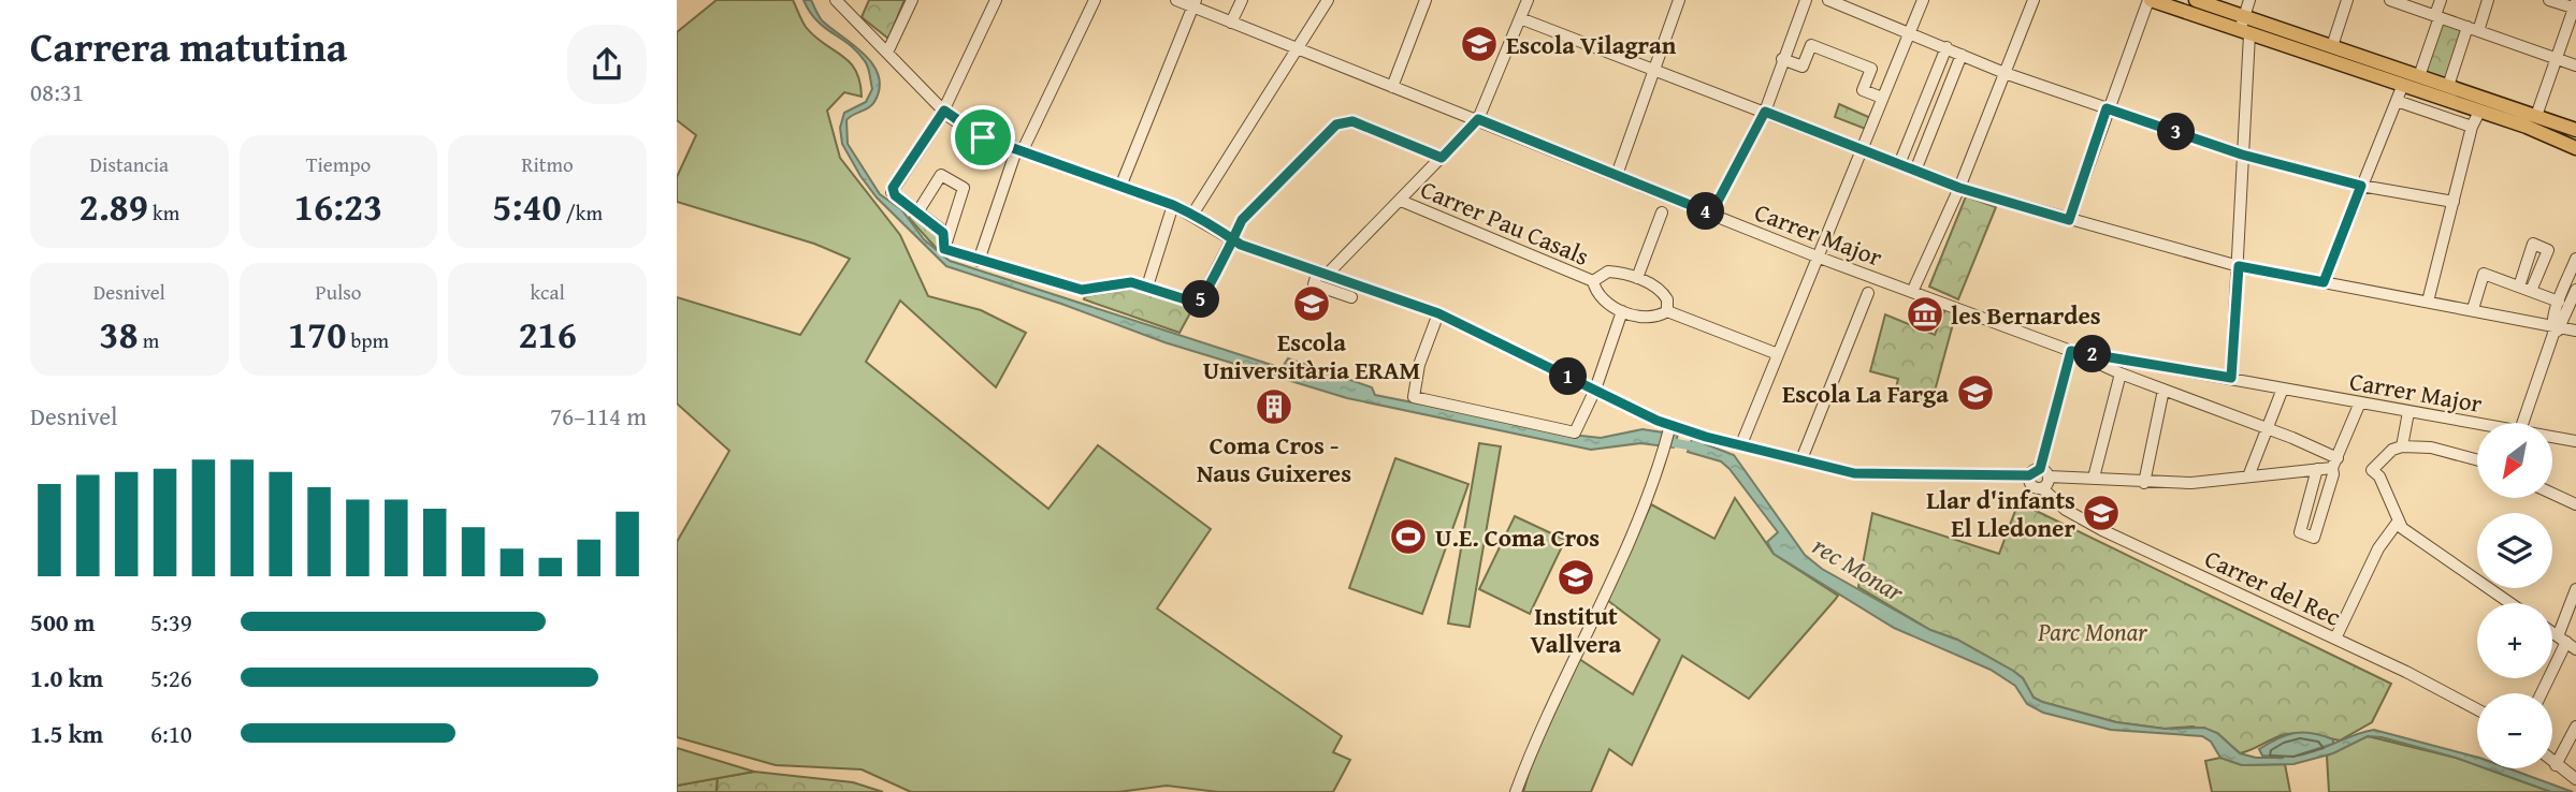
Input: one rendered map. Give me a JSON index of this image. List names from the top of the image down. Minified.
{"streets":{"street":["Carrer Pau Casals","Carrer Major","Carrer del Rec"]},"water":["rec Monar"],"parks":["Parc Monar"],"places":{"school or university":["Escola Vilagran","Escola Universitària ERAM","Escola La Farga","Llar d'infants El Lledoner","Institut Vallvera"],"museum":["les Bernardes"],"building":["Coma Cros - Naus Guixeres"],"sports":["U.E. Coma Cros"]},"north":"bottom left","page":{"heading":["Carrera matutina","08:31"],"pins":["3","4","5","2","1"],"stats":[["Distancia","2.89 km"],["Tiempo","16:23"],["Ritmo","5:40 /km"],["Desnivel","38 m"],["Pulso","170 bpm"],["kcal","216"]],"chart":["Desnivel","76–114 m"],"map_buttons":["+","−"],"list":[{"name":"500 m","note":"5:39"},{"name":"1.0 km","note":"5:26"},{"name":"1.5 km","note":"6:10"}]}}
